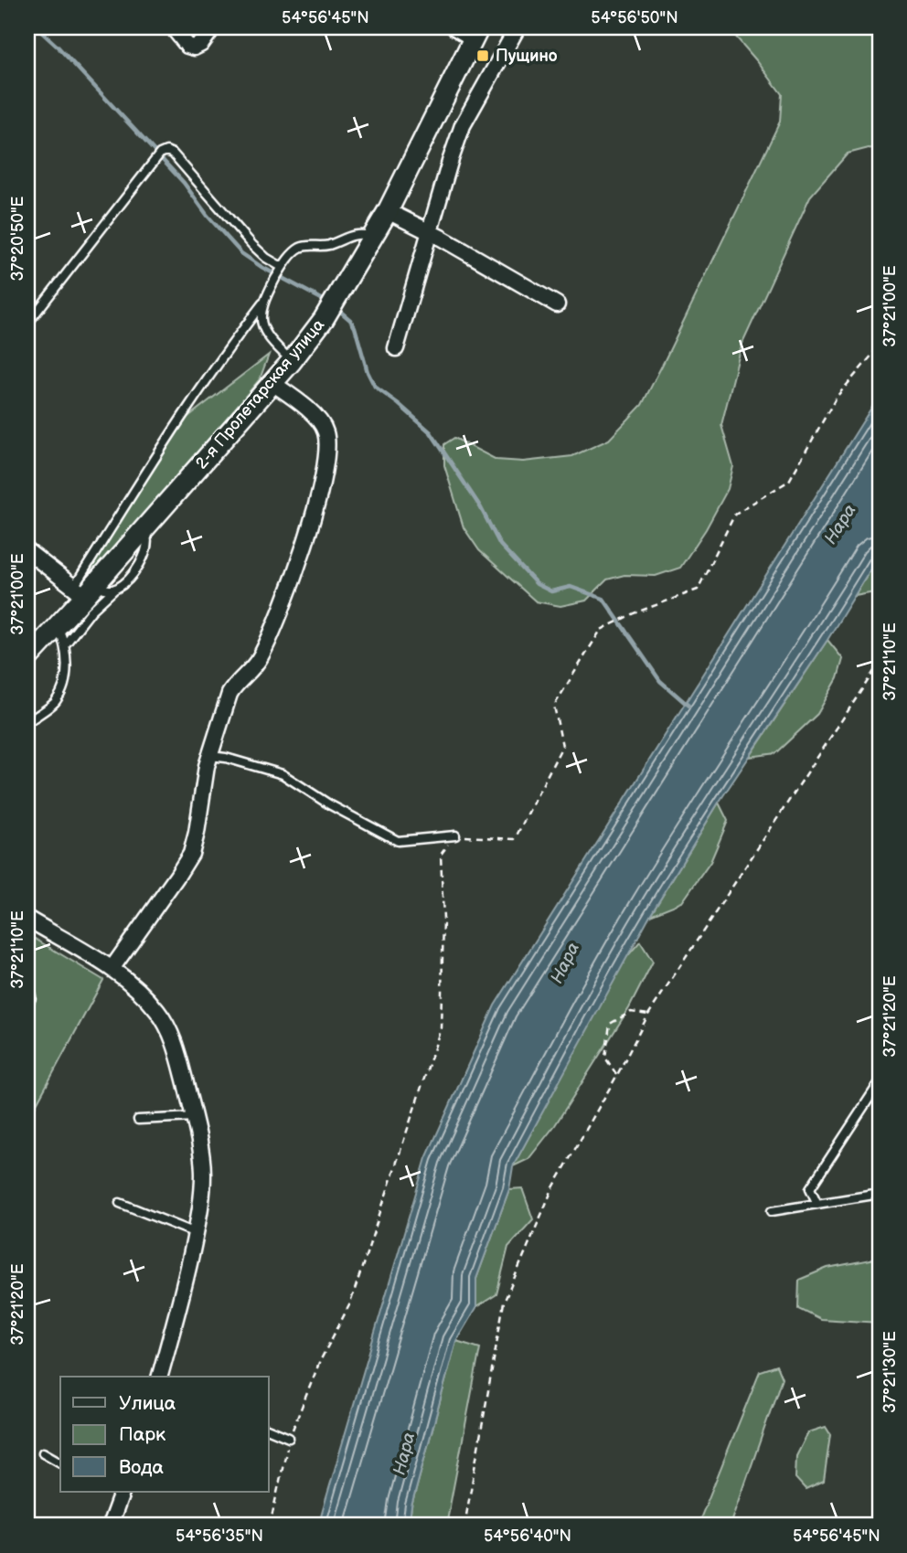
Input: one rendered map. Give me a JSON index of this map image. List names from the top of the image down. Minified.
{"streets":{"main road":["2-я Пролетарская улица"]},"water":["Нара"],"places":{"transit":["Пущино"]},"legend":["Улица","Парк","Вода"],"coordinates":["54°56'45\"N","54°56'50\"N","37°20'50\"E","37°21'00\"E","37°21'10\"E","37°21'20\"E","37°21'30\"E","54°56'35\"N","54°56'40\"N"]}
